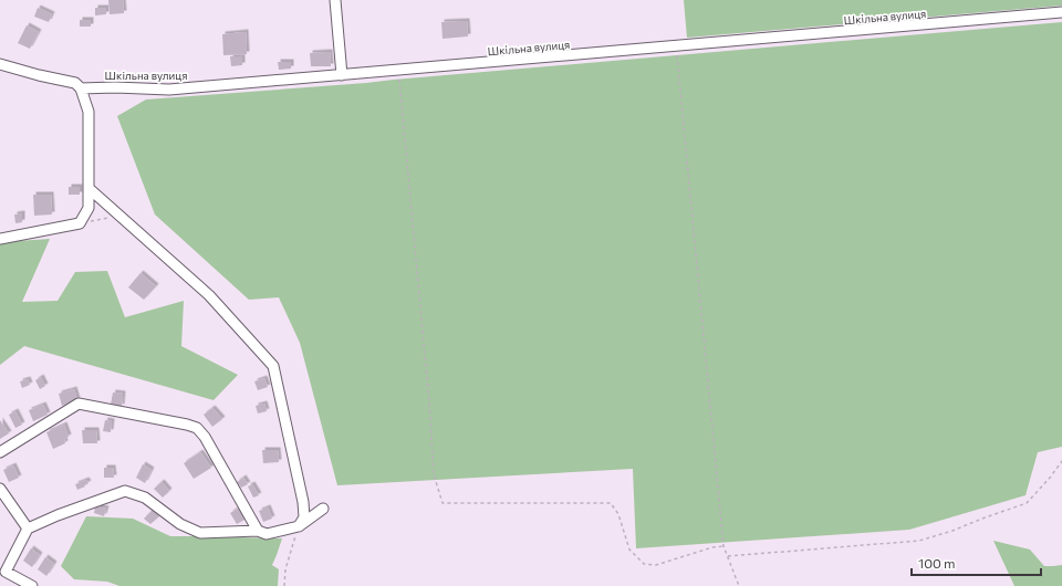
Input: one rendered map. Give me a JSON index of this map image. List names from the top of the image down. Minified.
{"streets":{"street":["Шкільна вулиця"]},"scale_bar":"100 m"}
